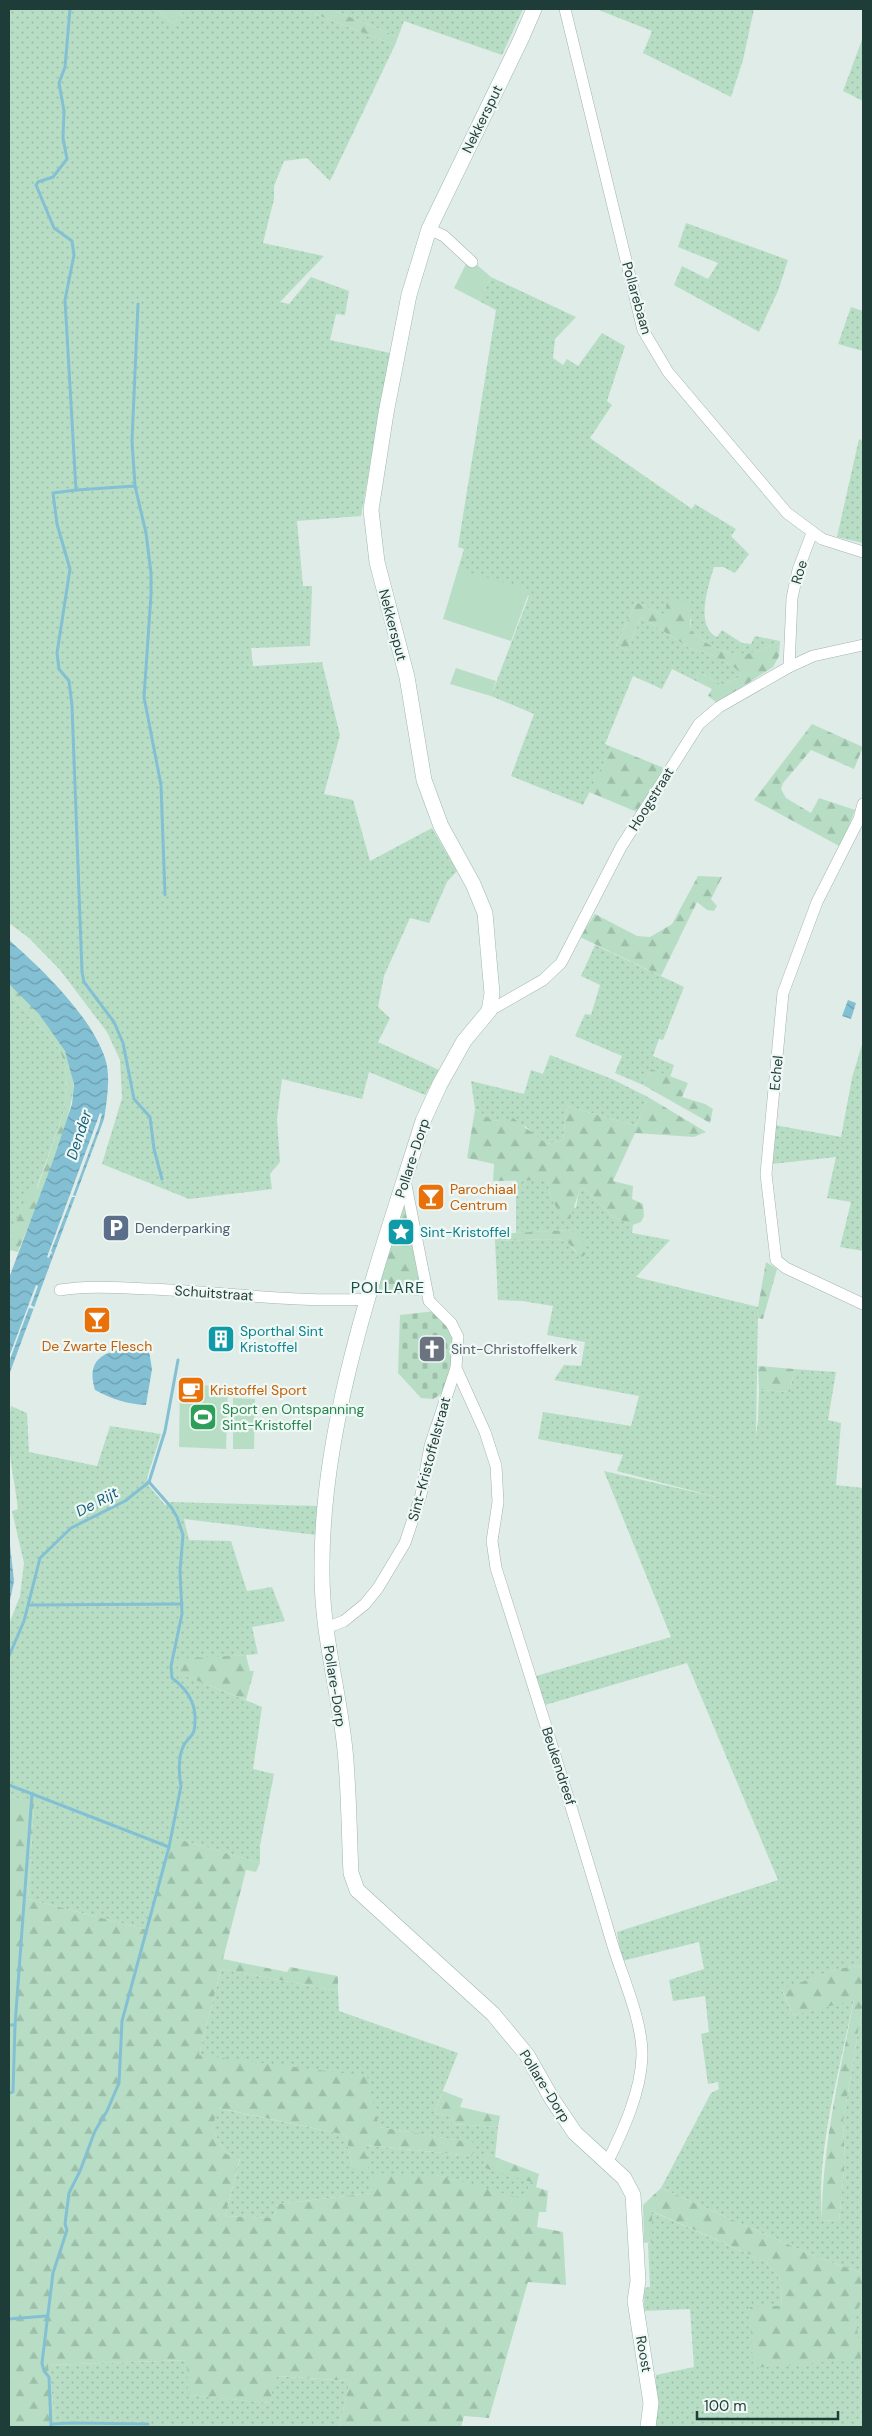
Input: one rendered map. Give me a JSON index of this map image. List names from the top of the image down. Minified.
{"streets":{"street":["Nekkersput","Pollarebaan","Roe","Hoogstraat","Echel","Pollare-Dorp","Schuitstraat","Sint-Kristoffelstraat","Beukendreef","Roost"]},"crossings":[["Nekkersput","Hoogstraat"],["Nekkersput","Pollare-Dorp"],["Pollarebaan","Roe"],["Roe","Hoogstraat"],["Hoogstraat","Pollare-Dorp"],["Pollare-Dorp","Schuitstraat"],["Pollare-Dorp","Sint-Kristoffelstraat"],["Pollare-Dorp","Beukendreef"],["Pollare-Dorp","Roost"],["Sint-Kristoffelstraat","Beukendreef"]],"districts":["POLLARE"],"water":["Dender","De Rijt"],"places":{"bar":["Parochiaal Centrum","De Zwarte Flesch"],"parking":["Denderparking"],"place":["Sint-Kristoffel"],"building":["Sporthal Sint Kristoffel"],"church":["Sint-Christoffelkerk"],"cafe":["Kristoffel Sport"],"sports":["Sport en Ontspanning Sint-Kristoffel"]},"scale_bar":"100 m"}
